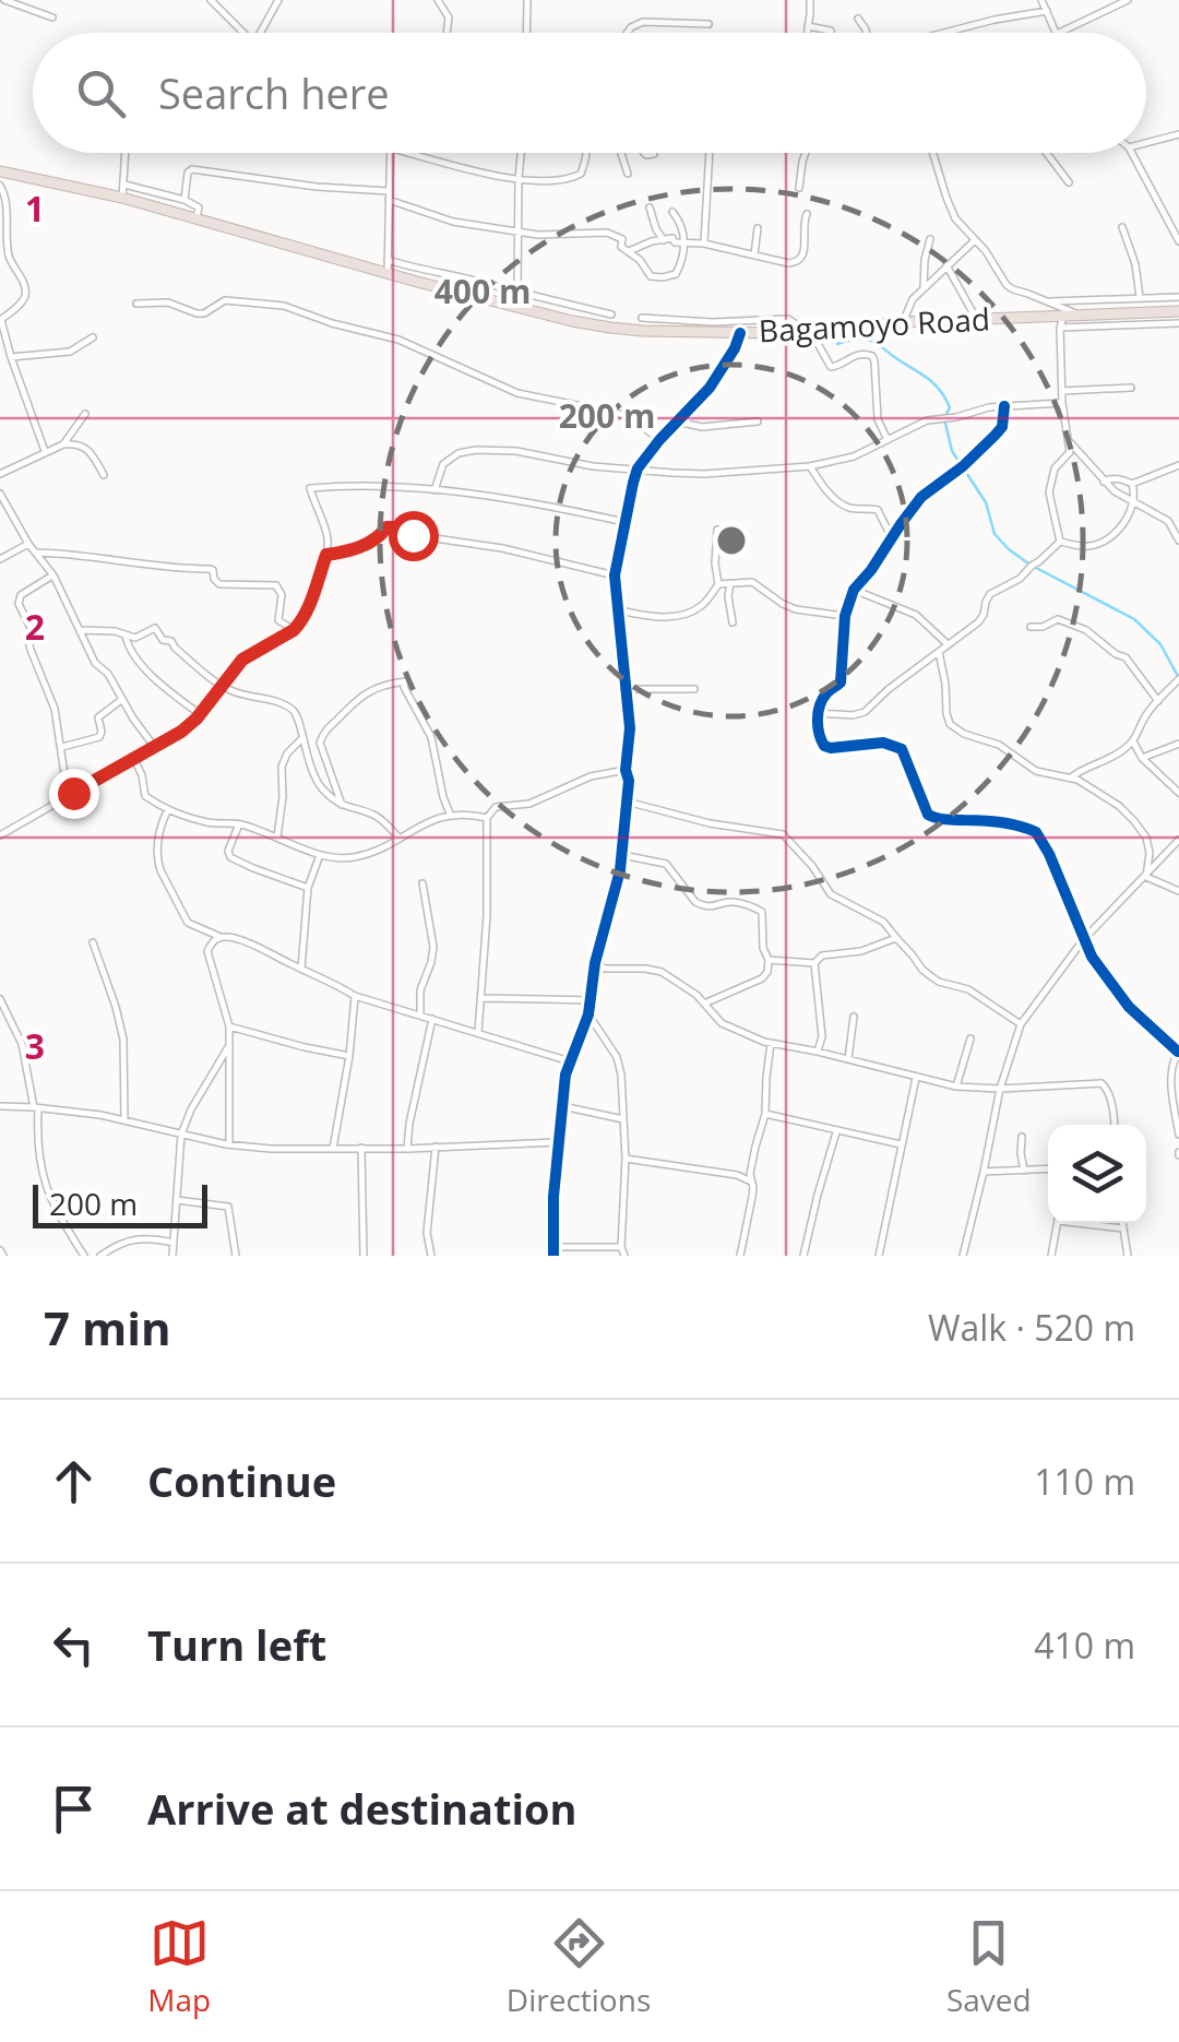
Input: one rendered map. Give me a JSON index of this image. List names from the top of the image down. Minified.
{"streets":{"highway":["Bagamoyo Road"]},"scale_bar":"200 m","page":{"search":"Search here","scale":"200 m","heading":["7 min","Walk · 520 m"],"list":[["Continue","110 m"],["Turn left","410 m"],"Arrive at destination"],"nav":["Map","Directions","Saved"]},"grid":{"rows":["1","2","3"]},"rings":["400 m","200 m"]}
